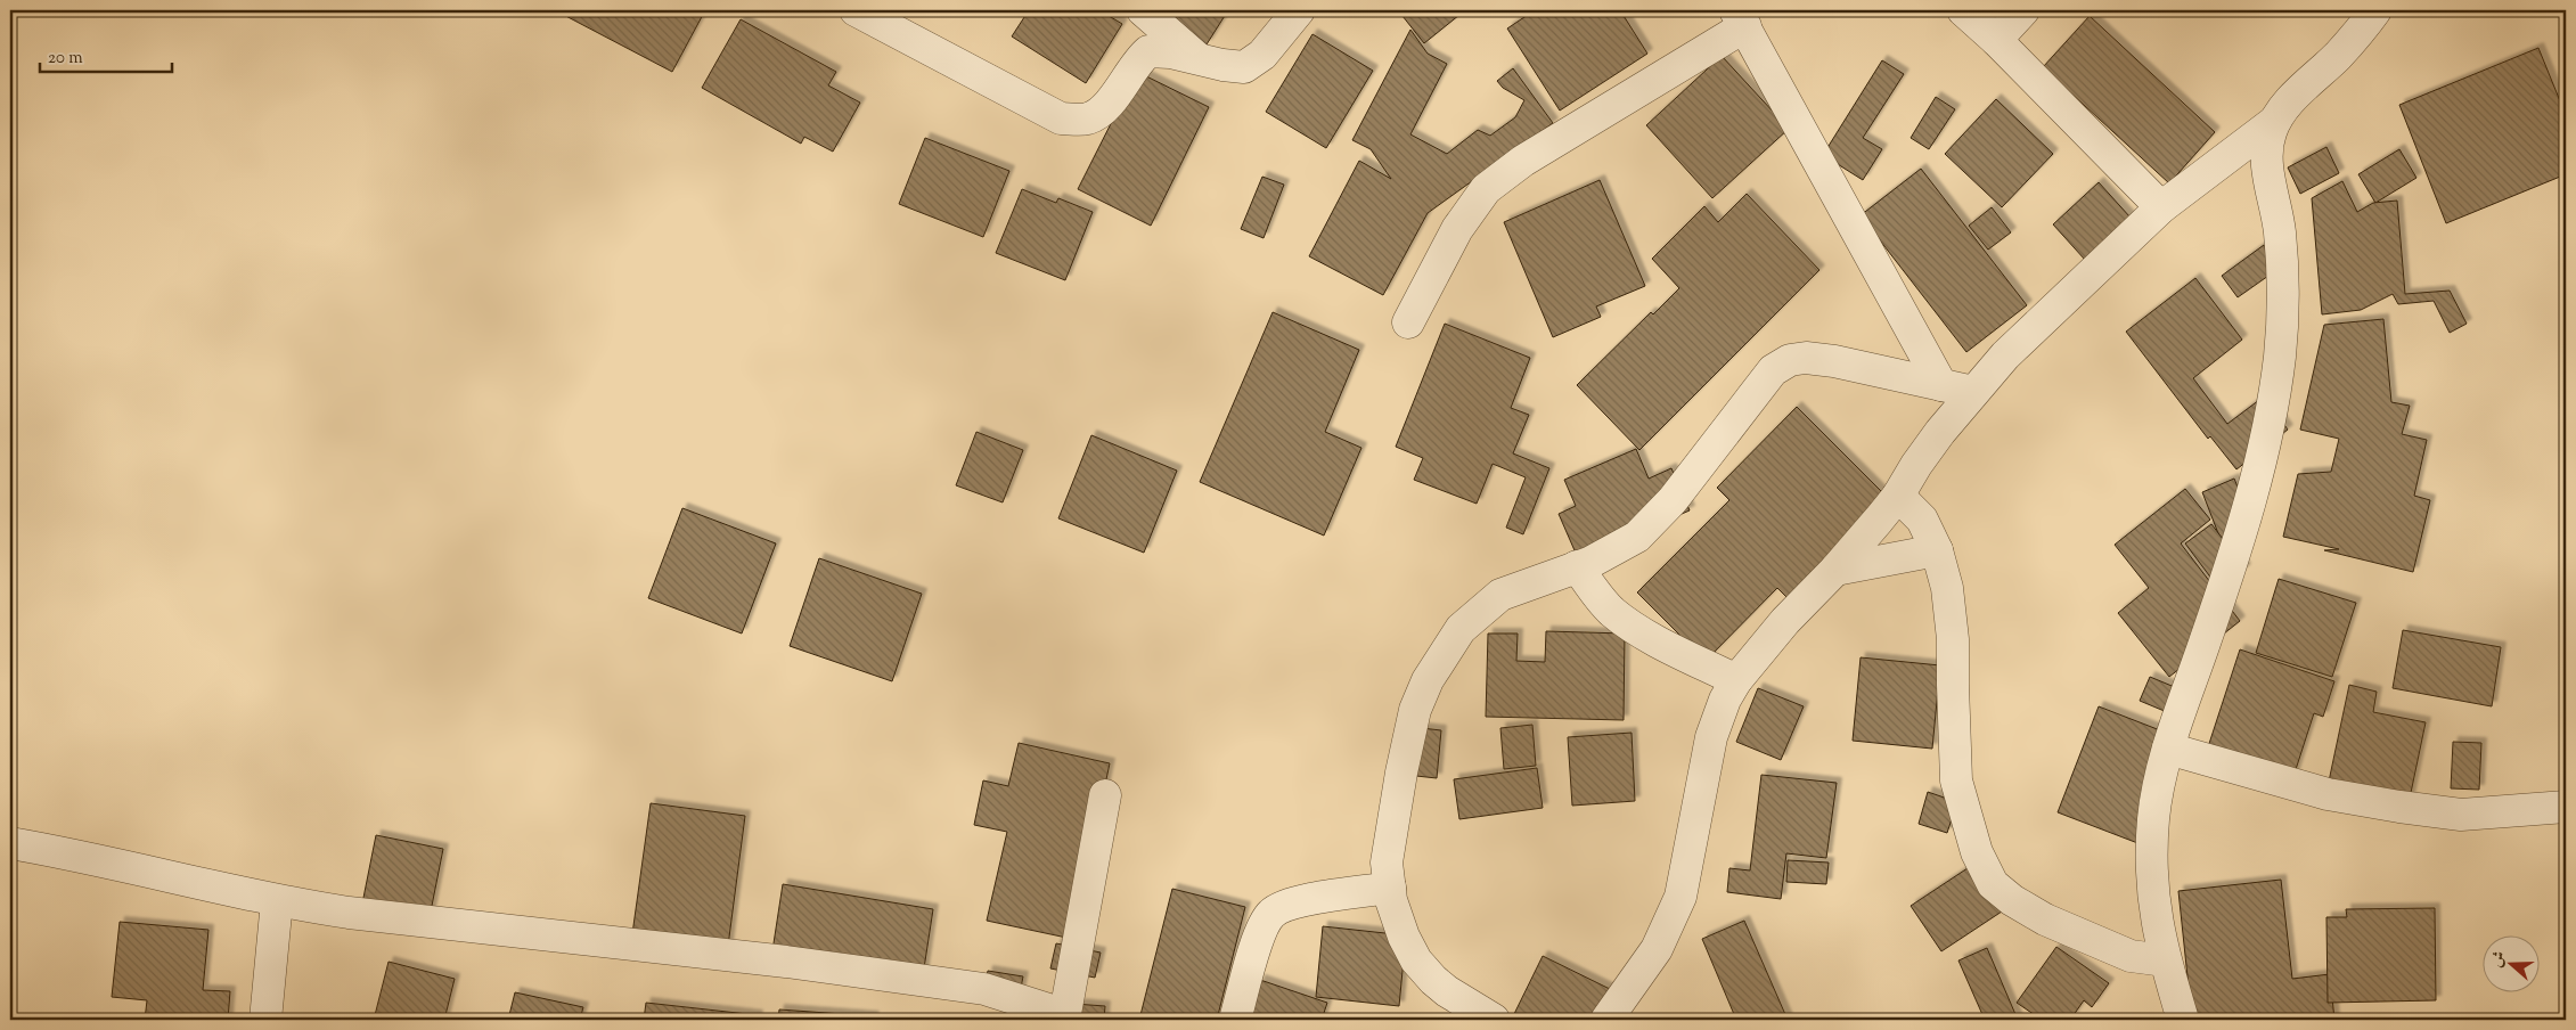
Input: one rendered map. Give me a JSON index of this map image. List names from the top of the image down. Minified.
{"scale_bar":"20 m","north":"left"}
